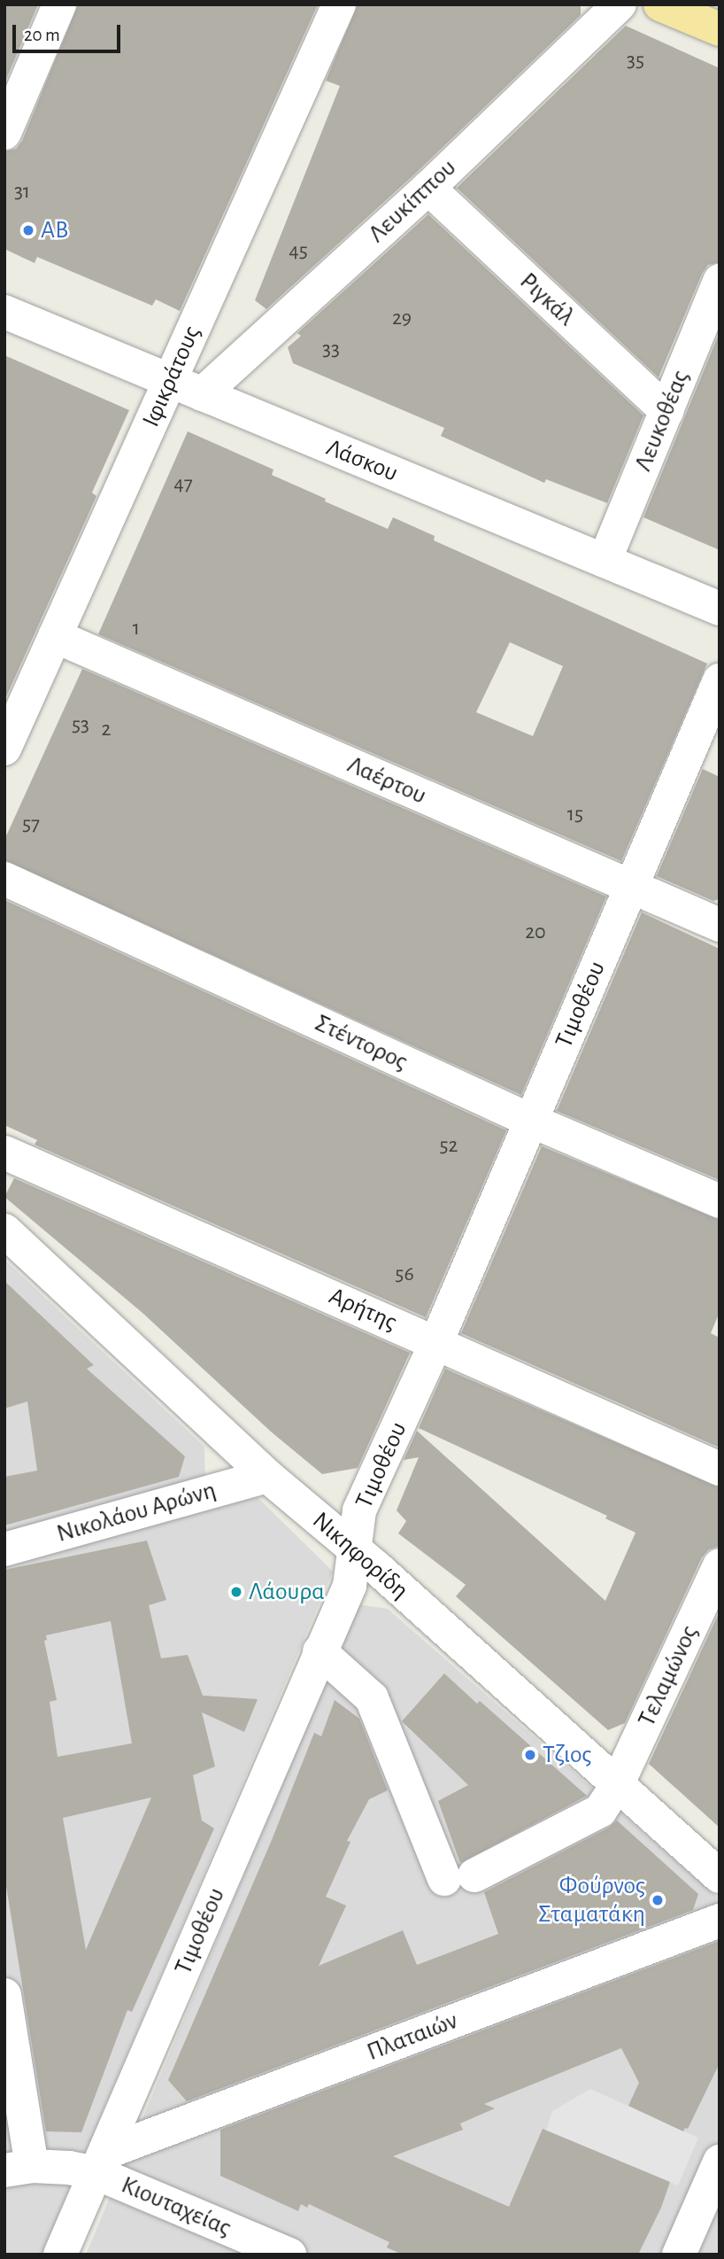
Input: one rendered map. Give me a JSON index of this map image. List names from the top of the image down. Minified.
{"streets":{"street":["Λευκίππου","Ριγκάλ","Ιφικράτους","Λευκοθέας","Λάσκου","Λαέρτου","Τιμοθέου","Στέντορος","Αρήτης","Νικολάου Αρώνη","Νικηφορίδη","Τελαμώνος","Πλαταιών","Κιουταχείας"]},"crossings":[["Λευκίππου","Ριγκάλ"],["Λευκίππου","Λάσκου"],["Ριγκάλ","Λευκοθέας"],["Ιφικράτους","Λάσκου"],["Ιφικράτους","Λαέρτου"],["Λευκοθέας","Λάσκου"],["Λαέρτου","Τιμοθέου"],["Τιμοθέου","Στέντορος"],["Τιμοθέου","Αρήτης"],["Τιμοθέου","Νικηφορίδη"],["Τιμοθέου","Τελαμώνος"],["Τιμοθέου","Πλαταιών"],["Τιμοθέου","Κιουταχείας"],["Νικολάου Αρώνη","Νικηφορίδη"],["Νικηφορίδη","Τελαμώνος"],["Πλαταιών","Κιουταχείας"]],"places":["ΑΒ","Λάουρα","Τζιος","Φούρνος Σταματάκη"],"house_numbers":["35","31","45","29","33","47","1","53","2","15","57","20","52","56"],"scale_bar":"20 m"}
